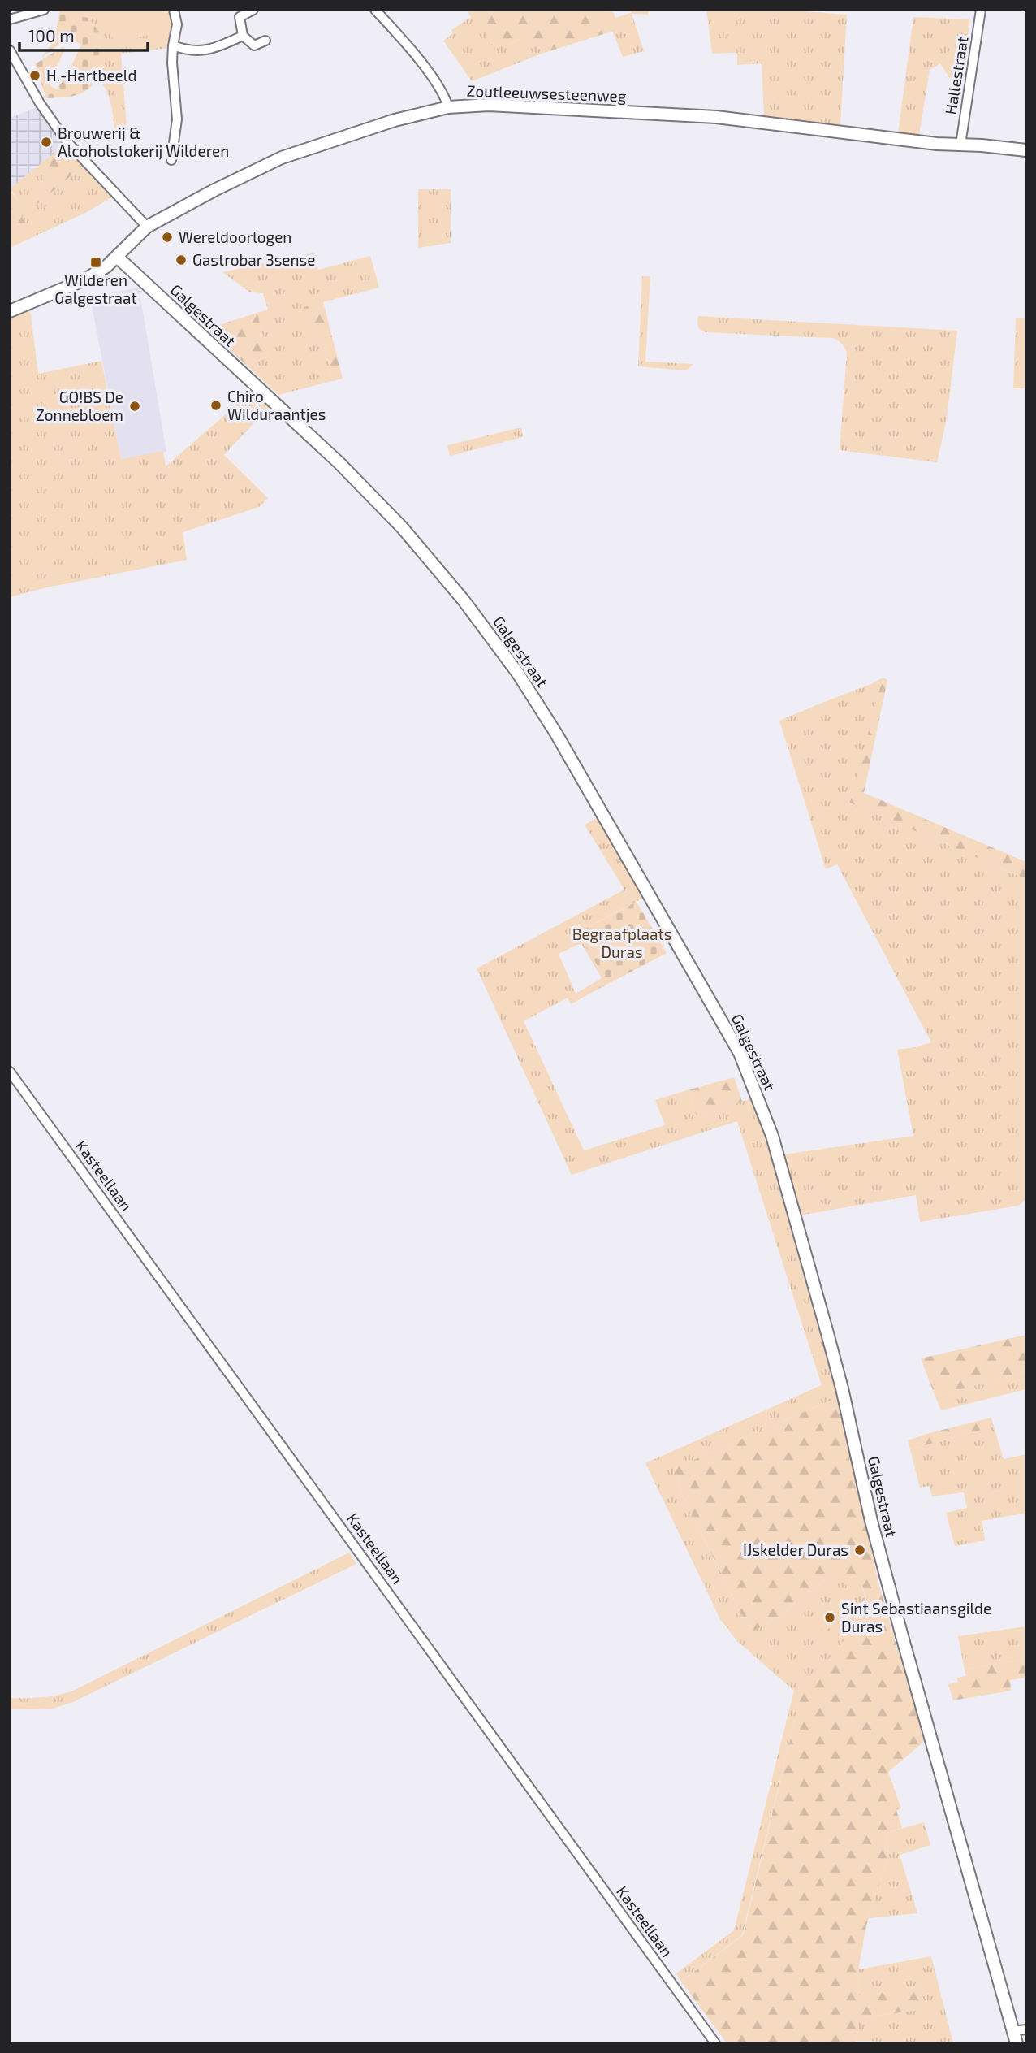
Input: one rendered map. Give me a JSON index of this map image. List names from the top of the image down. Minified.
{"streets":{"street":["Hallestraat","Zoutleeuwsesteenweg","Galgestraat","Kasteellaan"]},"crossings":[["Hallestraat","Zoutleeuwsesteenweg"],["Zoutleeuwsesteenweg","Galgestraat"]],"parks":["Begraafplaats Duras"],"places":{"other":["H.-Hartbeeld","Brouwerij & Alcoholstokerij Wilderen","Wereldoorlogen","Gastrobar 3sense","Chiro Wilduraantjes","GO!BS De Zonnebloem","IJskelder Duras","Sint Sebastiaansgilde Duras"],"transit":["Wilderen Galgestraat"]},"scale_bar":"100 m"}
